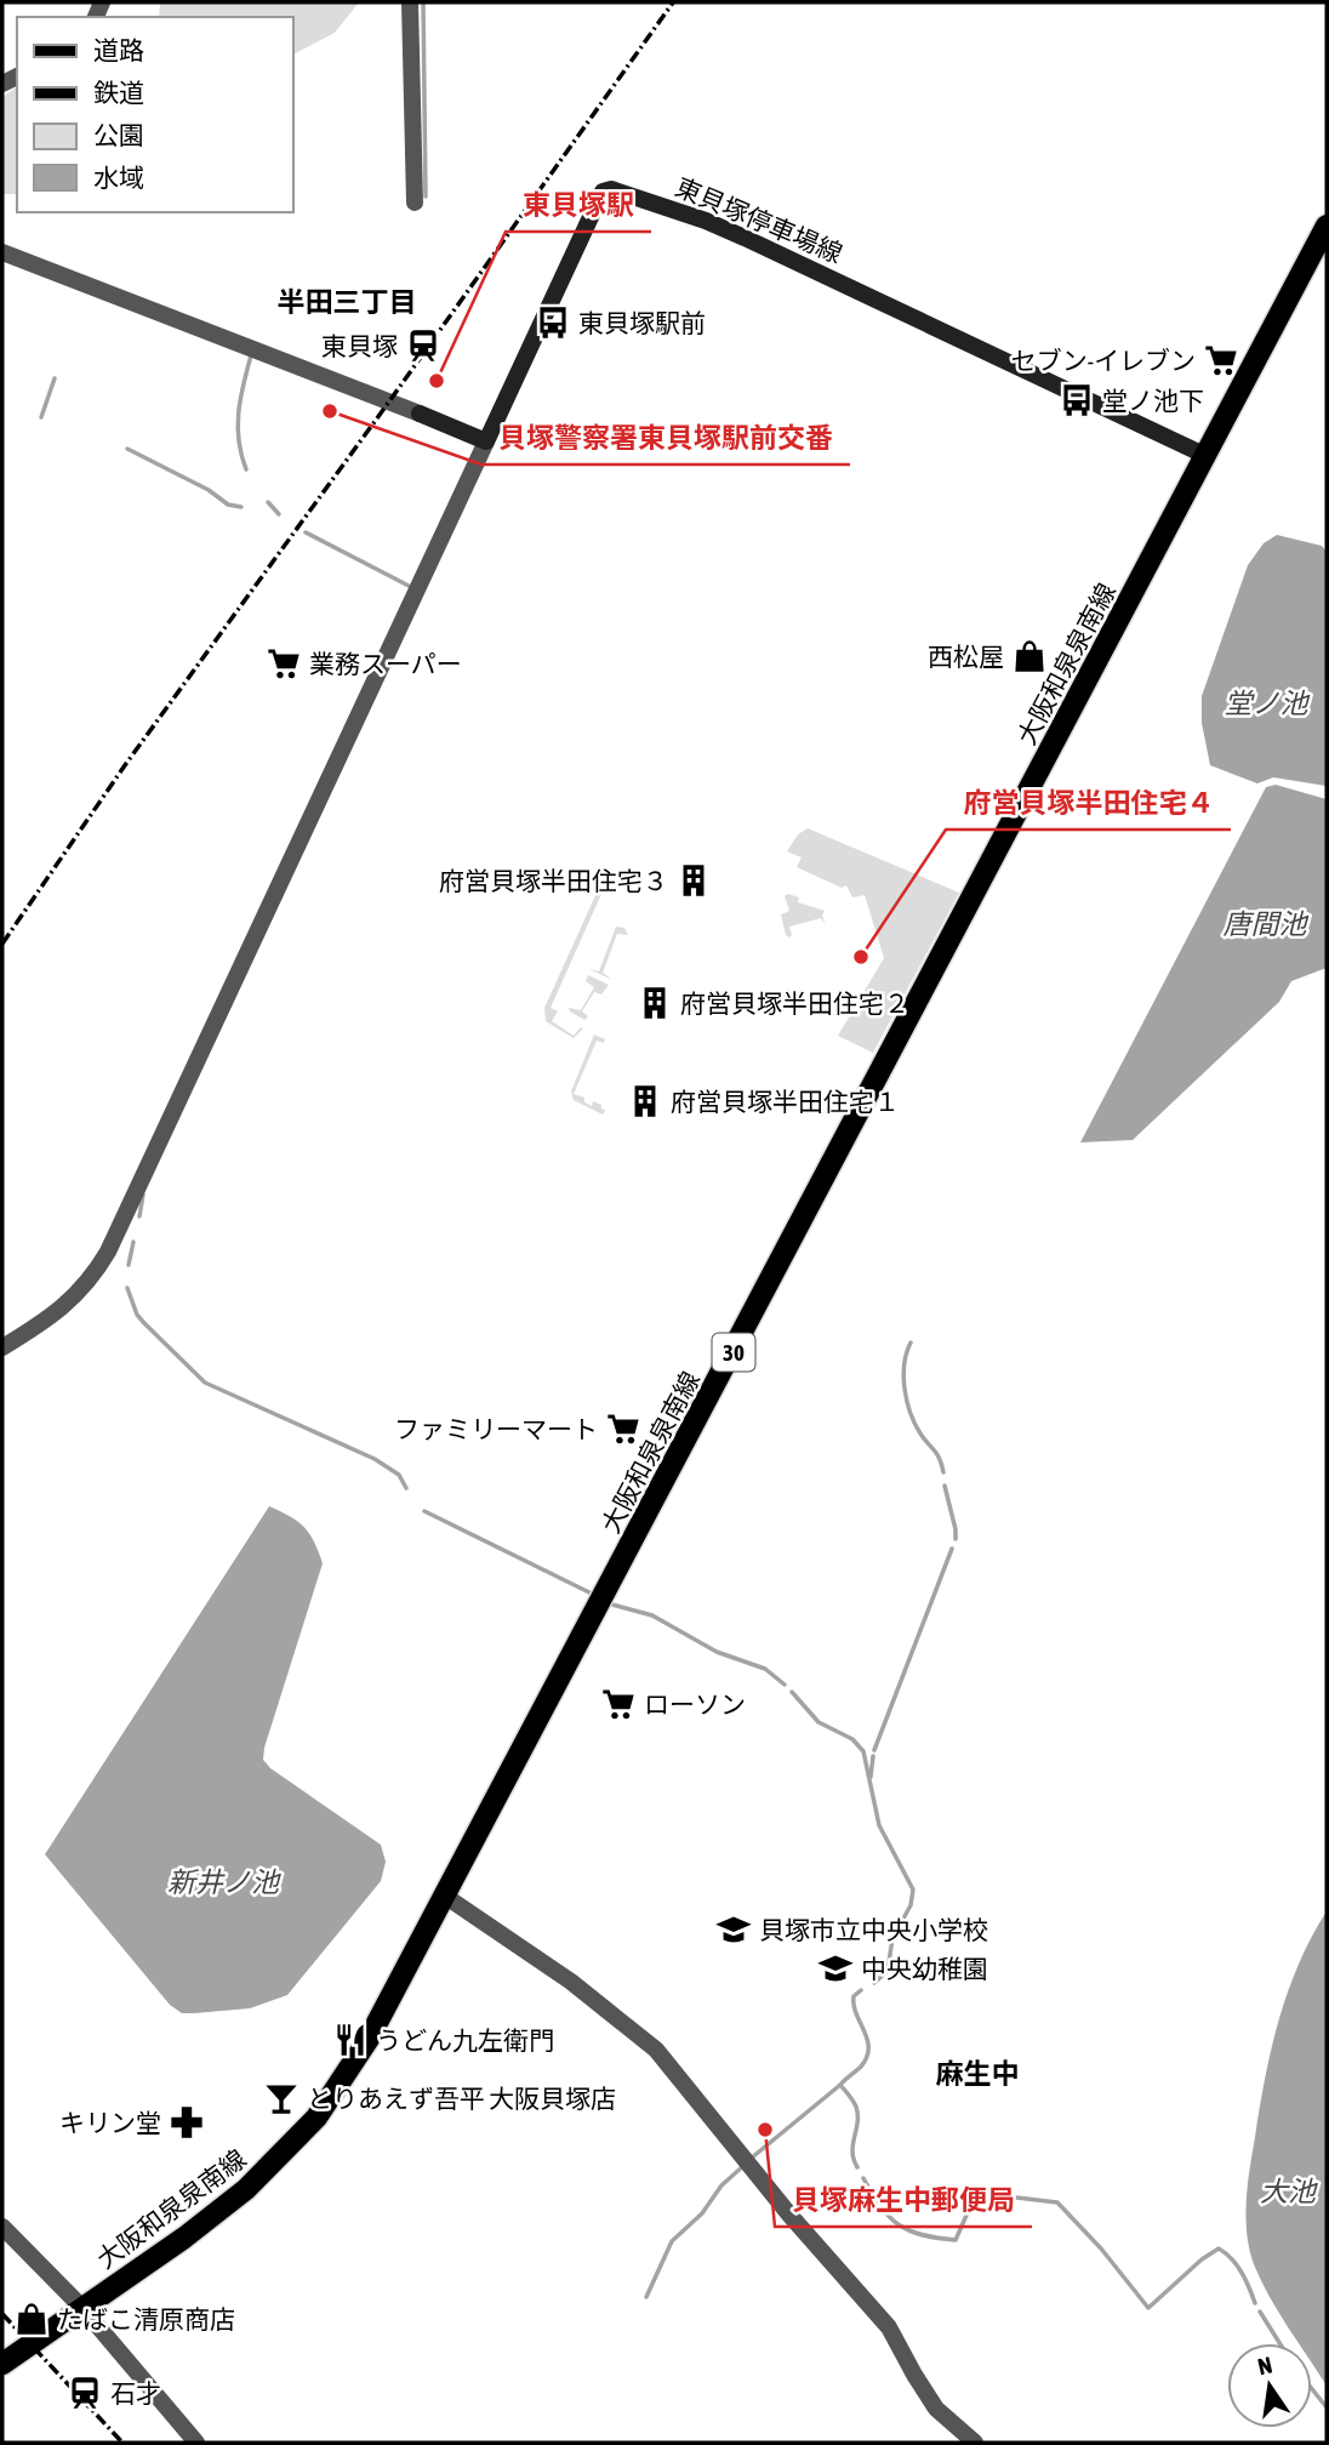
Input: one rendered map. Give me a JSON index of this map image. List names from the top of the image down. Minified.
{"streets":{"main road":["東貝塚停車場線","大阪和泉泉南線","30"]},"crossings":[["東貝塚停車場線","大阪和泉泉南線"]],"districts":["半田三丁目","麻生中"],"water":["堂ノ池","唐間池","新井ノ池","大池"],"places":{"bus stop":["東貝塚駅前","堂ノ池下"],"station":["東貝塚","石才"],"supermarket":["セブン-イレブン","業務スーパー","ファミリーマート","ローソン"],"other":["東貝塚駅","貝塚警察署東貝塚駅前交番","府営貝塚半田住宅４","貝塚麻生中郵便局"],"shop":["西松屋","たばこ清原商店"],"building":["府営貝塚半田住宅３","府営貝塚半田住宅２","府営貝塚半田住宅１"],"school or university":["貝塚市立中央小学校","中央幼稚園"],"restaurant":["うどん九左衛門"],"bar":["とりあえず吾平 大阪貝塚店"],"pharmacy":["キリン堂"]},"legend":["道路","鉄道","公園","水域"],"north":"top"}
